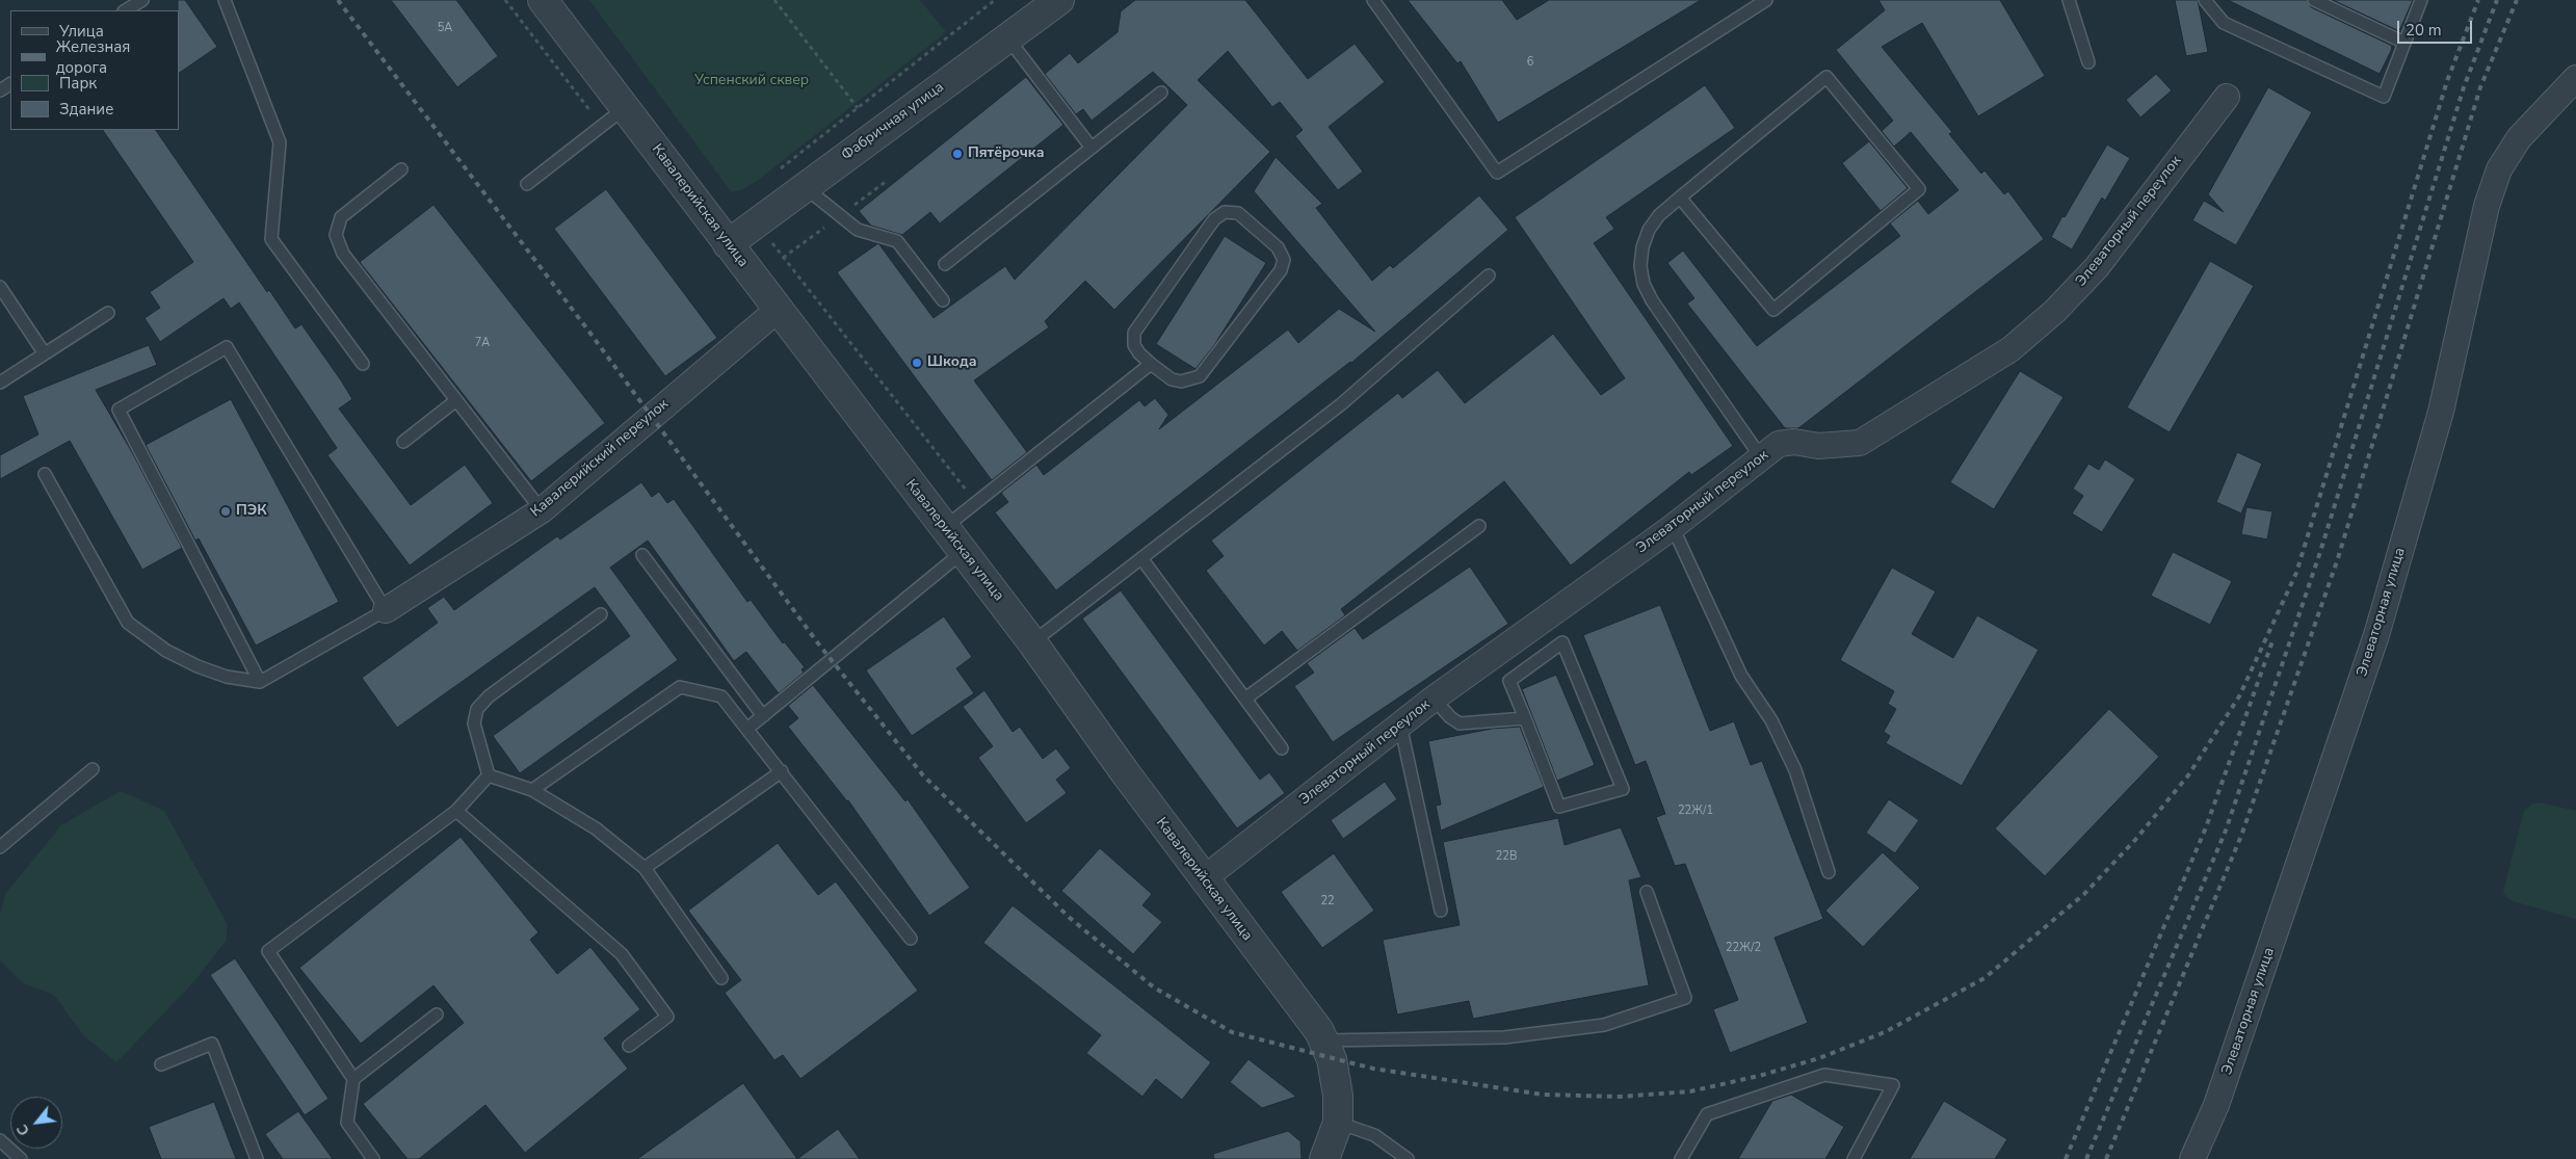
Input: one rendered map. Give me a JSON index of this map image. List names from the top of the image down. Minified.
{"streets":{"street":["Фабричная улица","Кавалерийская улица","Элеваторный переулок","Кавалерийский переулок","Элеваторная улица"]},"crossings":[["Фабричная улица","Кавалерийская улица"],["Кавалерийская улица","Элеваторный переулок"],["Кавалерийская улица","Кавалерийский переулок"]],"parks":["Успенский сквер"],"places":["Пятёрочка","Шкода","ПЭК"],"house_numbers":["5А","6","7А","22Ж/1","22В","22","22Ж/2"],"legend":["Улица","Железная дорога","Парк","Здание"],"scale_bar":"20 m","north":"bottom left"}
